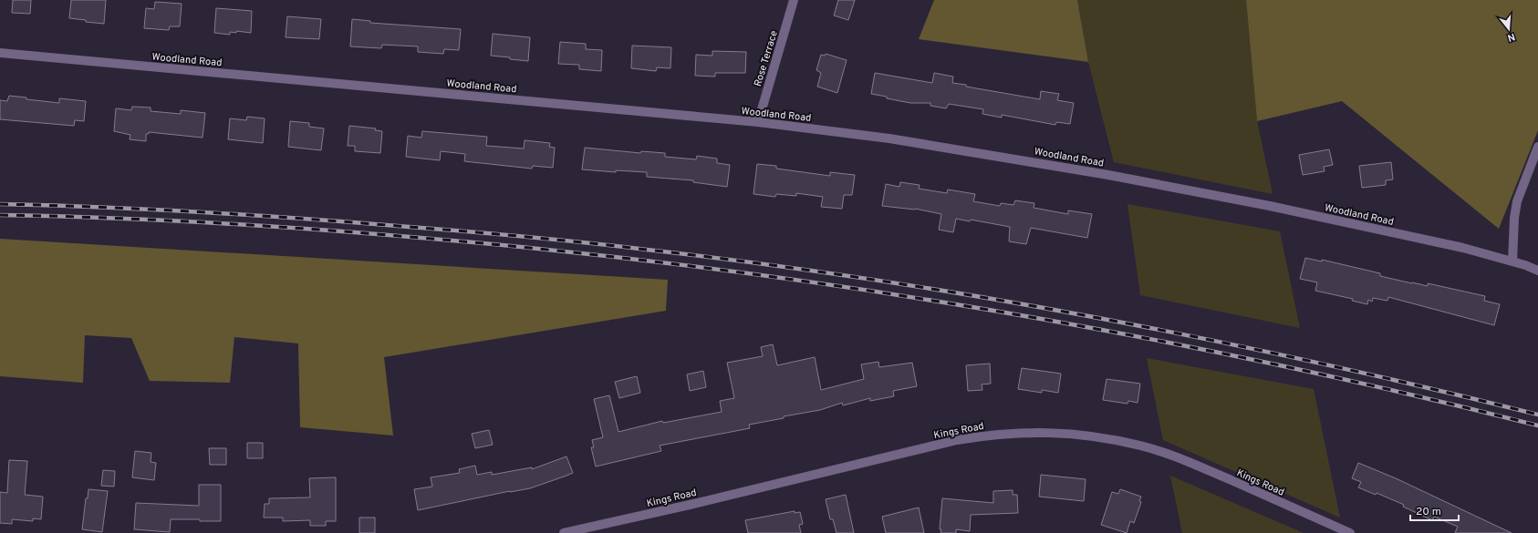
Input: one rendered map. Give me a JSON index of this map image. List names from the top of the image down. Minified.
{"streets":{"street":["Rose Terrace","Woodland Road","Kings Road"]},"crossings":[["Rose Terrace","Woodland Road"]],"scale_bar":"20 m","north":"bottom"}
